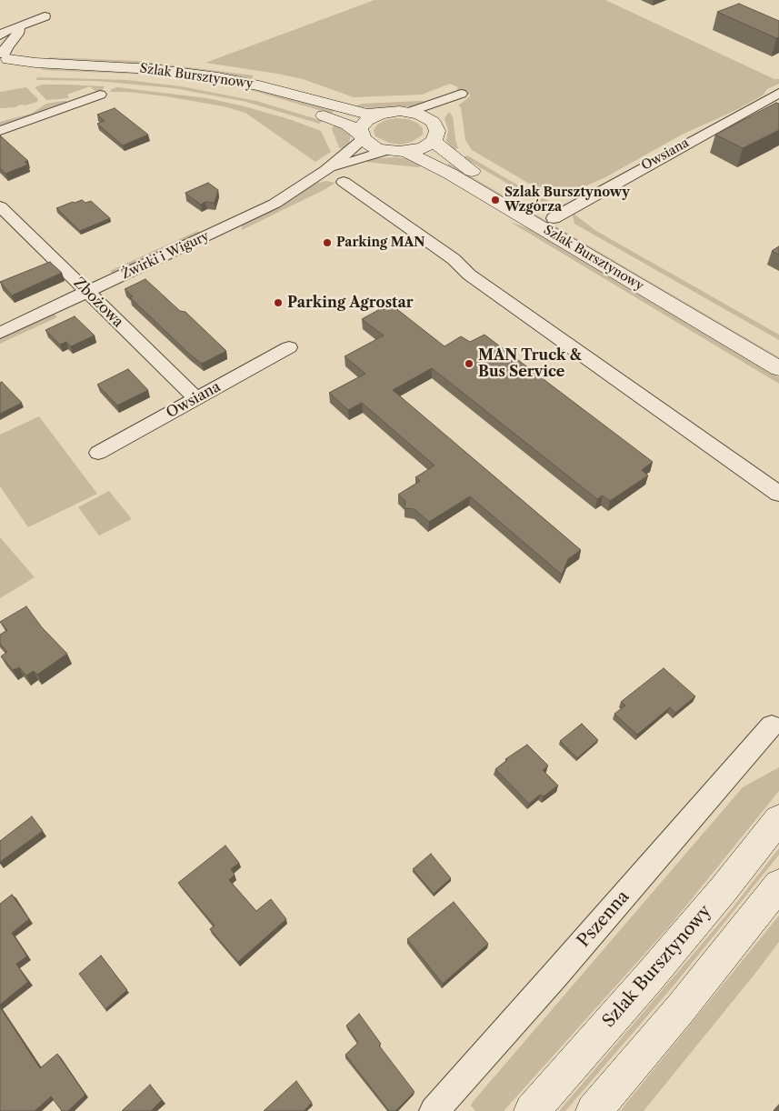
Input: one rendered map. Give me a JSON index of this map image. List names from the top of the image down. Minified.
{"streets":{"main road":["Szlak Bursztynowy"],"street":["Owsiana","Żwirki i Wigury","Zbożowa","Pszenna"]},"crossings":[["Szlak Bursztynowy","Owsiana"],["Szlak Bursztynowy","Żwirki i Wigury"],["Owsiana","Zbożowa"],["Żwirki i Wigury","Zbożowa"]],"places":["Szlak Bursztynowy Wzgórza","Parking MAN","Parking Agrostar","MAN Truck & Bus Service"]}
